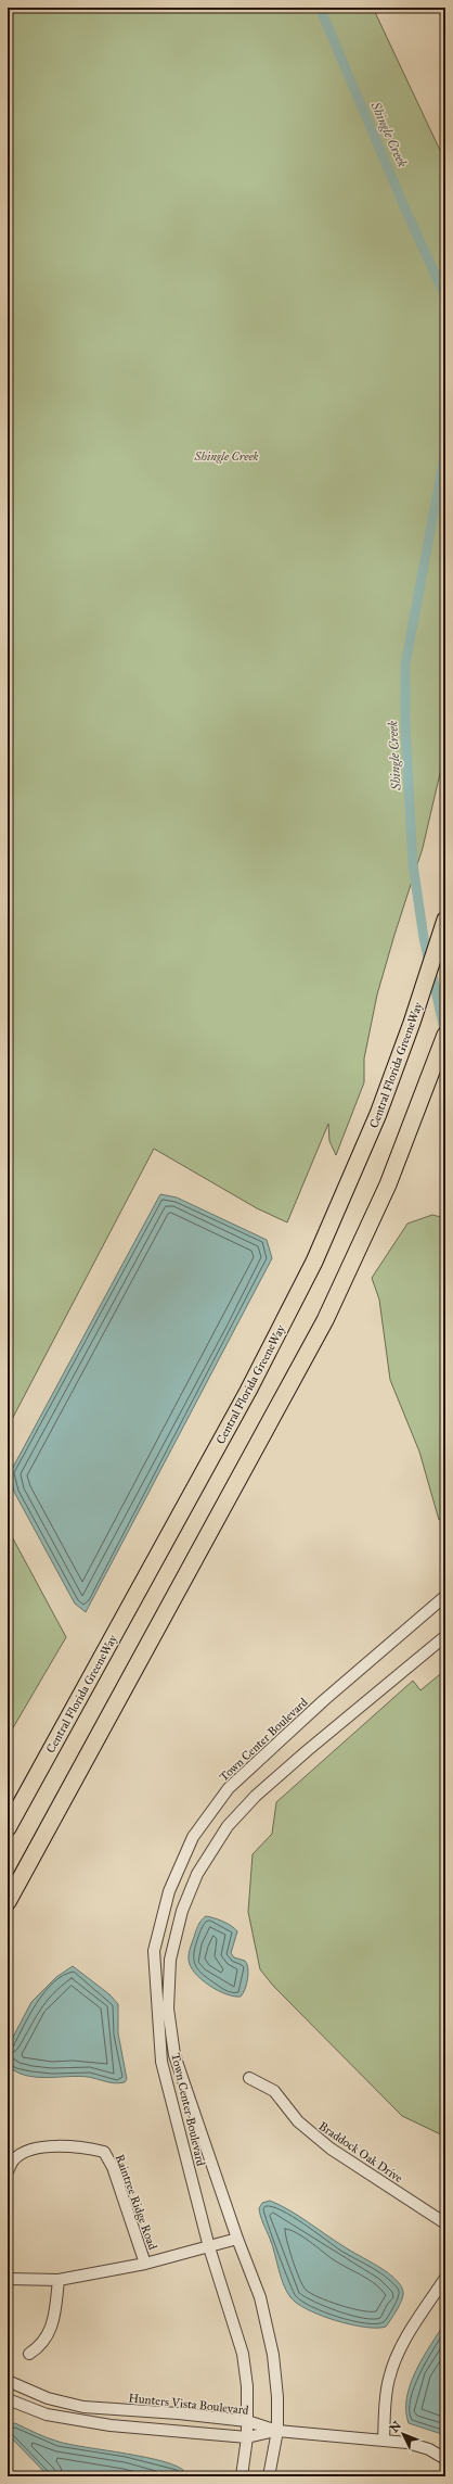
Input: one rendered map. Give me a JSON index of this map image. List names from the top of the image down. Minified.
{"streets":{"highway":["Central Florida GreeneWay"],"street":["Town Center Boulevard","Braddock Oak Drive","Raintree Ridge Road","Hunters Vista Boulevard"]},"crossings":[["Town Center Boulevard","Raintree Ridge Road"],["Town Center Boulevard","Hunters Vista Boulevard"]],"water":["Shingle Creek"],"parks":["Shingle Creek"],"north":"top left"}
